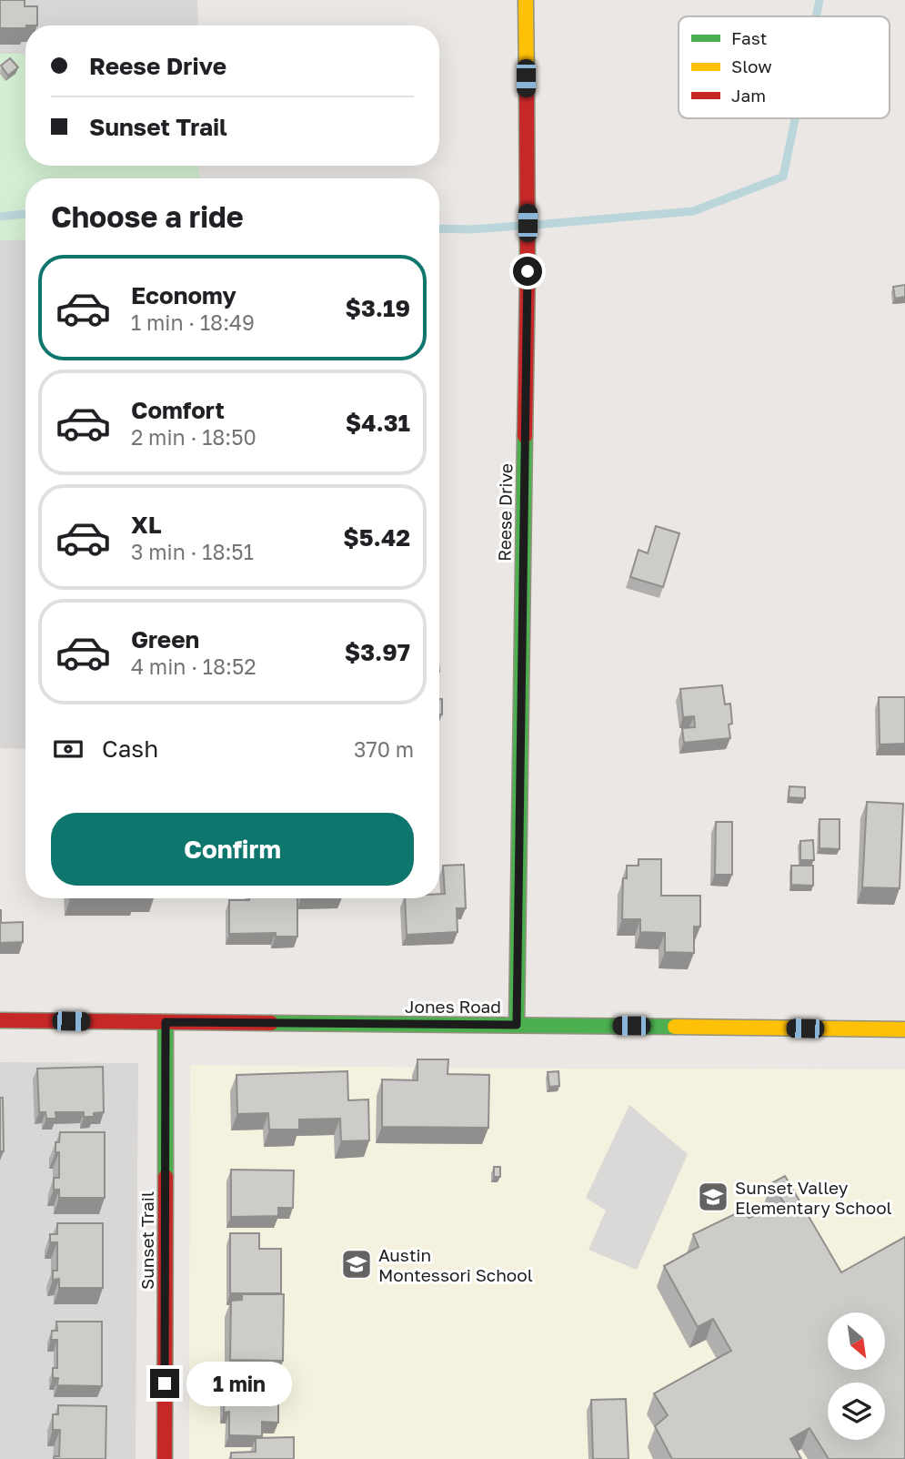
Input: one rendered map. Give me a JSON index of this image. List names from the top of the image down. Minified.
{"streets":{"street":["Reese Drive","Jones Road","Sunset Trail"]},"crossings":[["Reese Drive","Jones Road"],["Jones Road","Sunset Trail"]],"places":{"school or university":["Sunset Valley Elementary School","Austin Montessori School"]},"legend":["Fast","Slow","Jam"],"north":"bottom right","page":{"banner":["Reese Drive","Sunset Trail"],"heading":"Choose a ride","list":[{"name":"Economy","note":"1 min · 18:49","value":"$3.19"},{"name":"Comfort","note":"2 min · 18:50","value":"$4.31"},{"name":"XL","note":"3 min · 18:51","value":"$5.42"},{"name":"Green","note":"4 min · 18:52","value":"$3.97"}],"pay":["Cash","370 m"],"buttons":"Confirm","bubble":"1 min"}}
